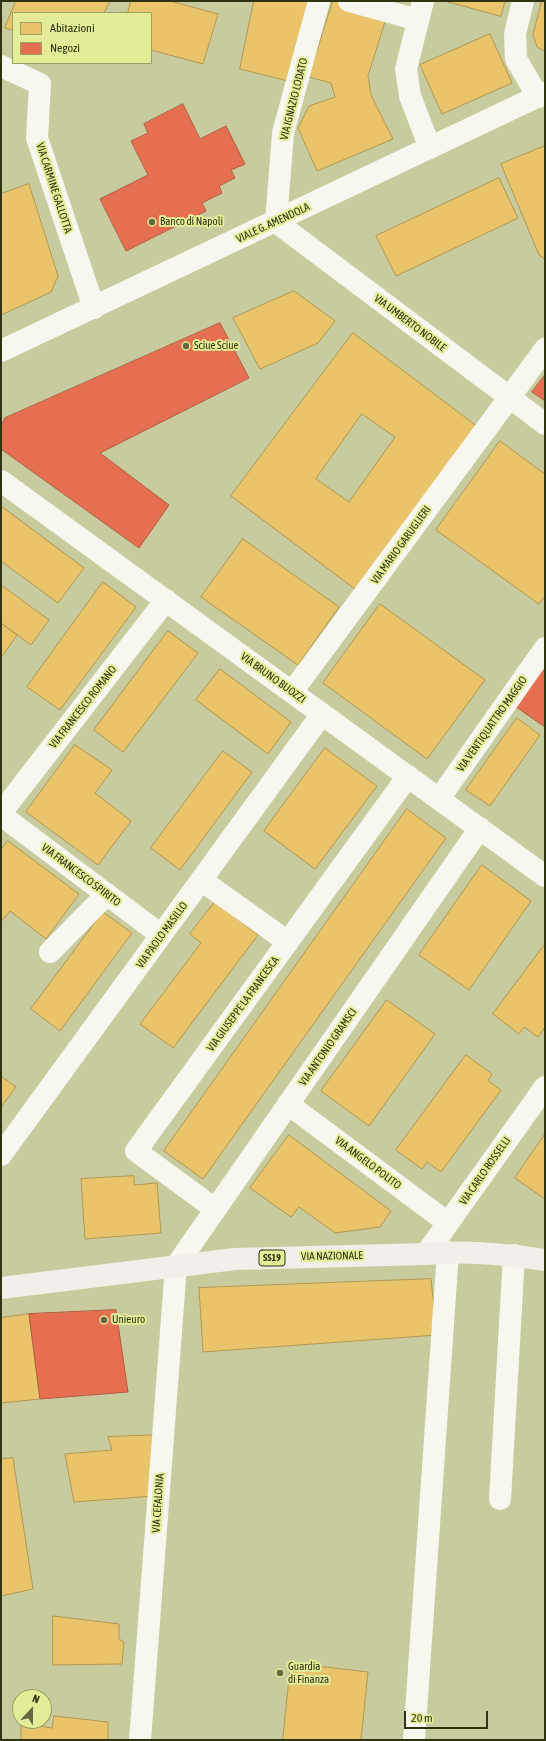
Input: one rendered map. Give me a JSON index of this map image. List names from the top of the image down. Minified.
{"streets":{"main road":["VIA NAZIONALE","SS19"],"street":["VIA IGNAZIO LODATO","VIA CARMINE GALLOTTA","VIALE G. AMENDOLA","VIA UMBERTO NOBILE","VIA MARIO GARUGLIERI","VIA BRUNO BUOZZI","VIA FRANCESCO ROMANO","VIA VENTIQUATTRO MAGGIO","VIA FRANCESCO SPIRITO","VIA PAOLO MASILLO","VIA GIUSEPPE LA FRANCESCA","VIA ANTONIO GRAMSCI","VIA ANGELO POLITO","VIA CARLO ROSSELLI","VIA CEFALONIA"]},"crossings":[["VIA IGNAZIO LODATO","VIALE G. AMENDOLA"],["VIA IGNAZIO LODATO","VIA UMBERTO NOBILE"],["VIA CARMINE GALLOTTA","VIALE G. AMENDOLA"],["VIALE G. AMENDOLA","VIA UMBERTO NOBILE"],["VIA UMBERTO NOBILE","VIA MARIO GARUGLIERI"],["VIA MARIO GARUGLIERI","VIA BRUNO BUOZZI"],["VIA BRUNO BUOZZI","VIA FRANCESCO ROMANO"],["VIA BRUNO BUOZZI","VIA VENTIQUATTRO MAGGIO"],["VIA BRUNO BUOZZI","VIA PAOLO MASILLO"],["VIA BRUNO BUOZZI","VIA GIUSEPPE LA FRANCESCA"],["VIA BRUNO BUOZZI","VIA ANTONIO GRAMSCI"],["VIA FRANCESCO ROMANO","VIA FRANCESCO SPIRITO"],["VIA FRANCESCO SPIRITO","VIA PAOLO MASILLO"],["VIA GIUSEPPE LA FRANCESCA","VIA ANTONIO GRAMSCI"],["VIA ANTONIO GRAMSCI","VIA ANGELO POLITO"],["VIA ANTONIO GRAMSCI","VIA NAZIONALE"],["VIA ANTONIO GRAMSCI","VIA CEFALONIA"],["VIA ANGELO POLITO","VIA CARLO ROSSELLI"],["VIA CARLO ROSSELLI","VIA NAZIONALE"],["VIA NAZIONALE","VIA CEFALONIA"]],"places":["Banco di Napoli","Sciue Sciue","Unieuro","Guardia di Finanza"],"legend":["Abitazioni","Negozi"],"scale_bar":"20 m","north":"top"}
